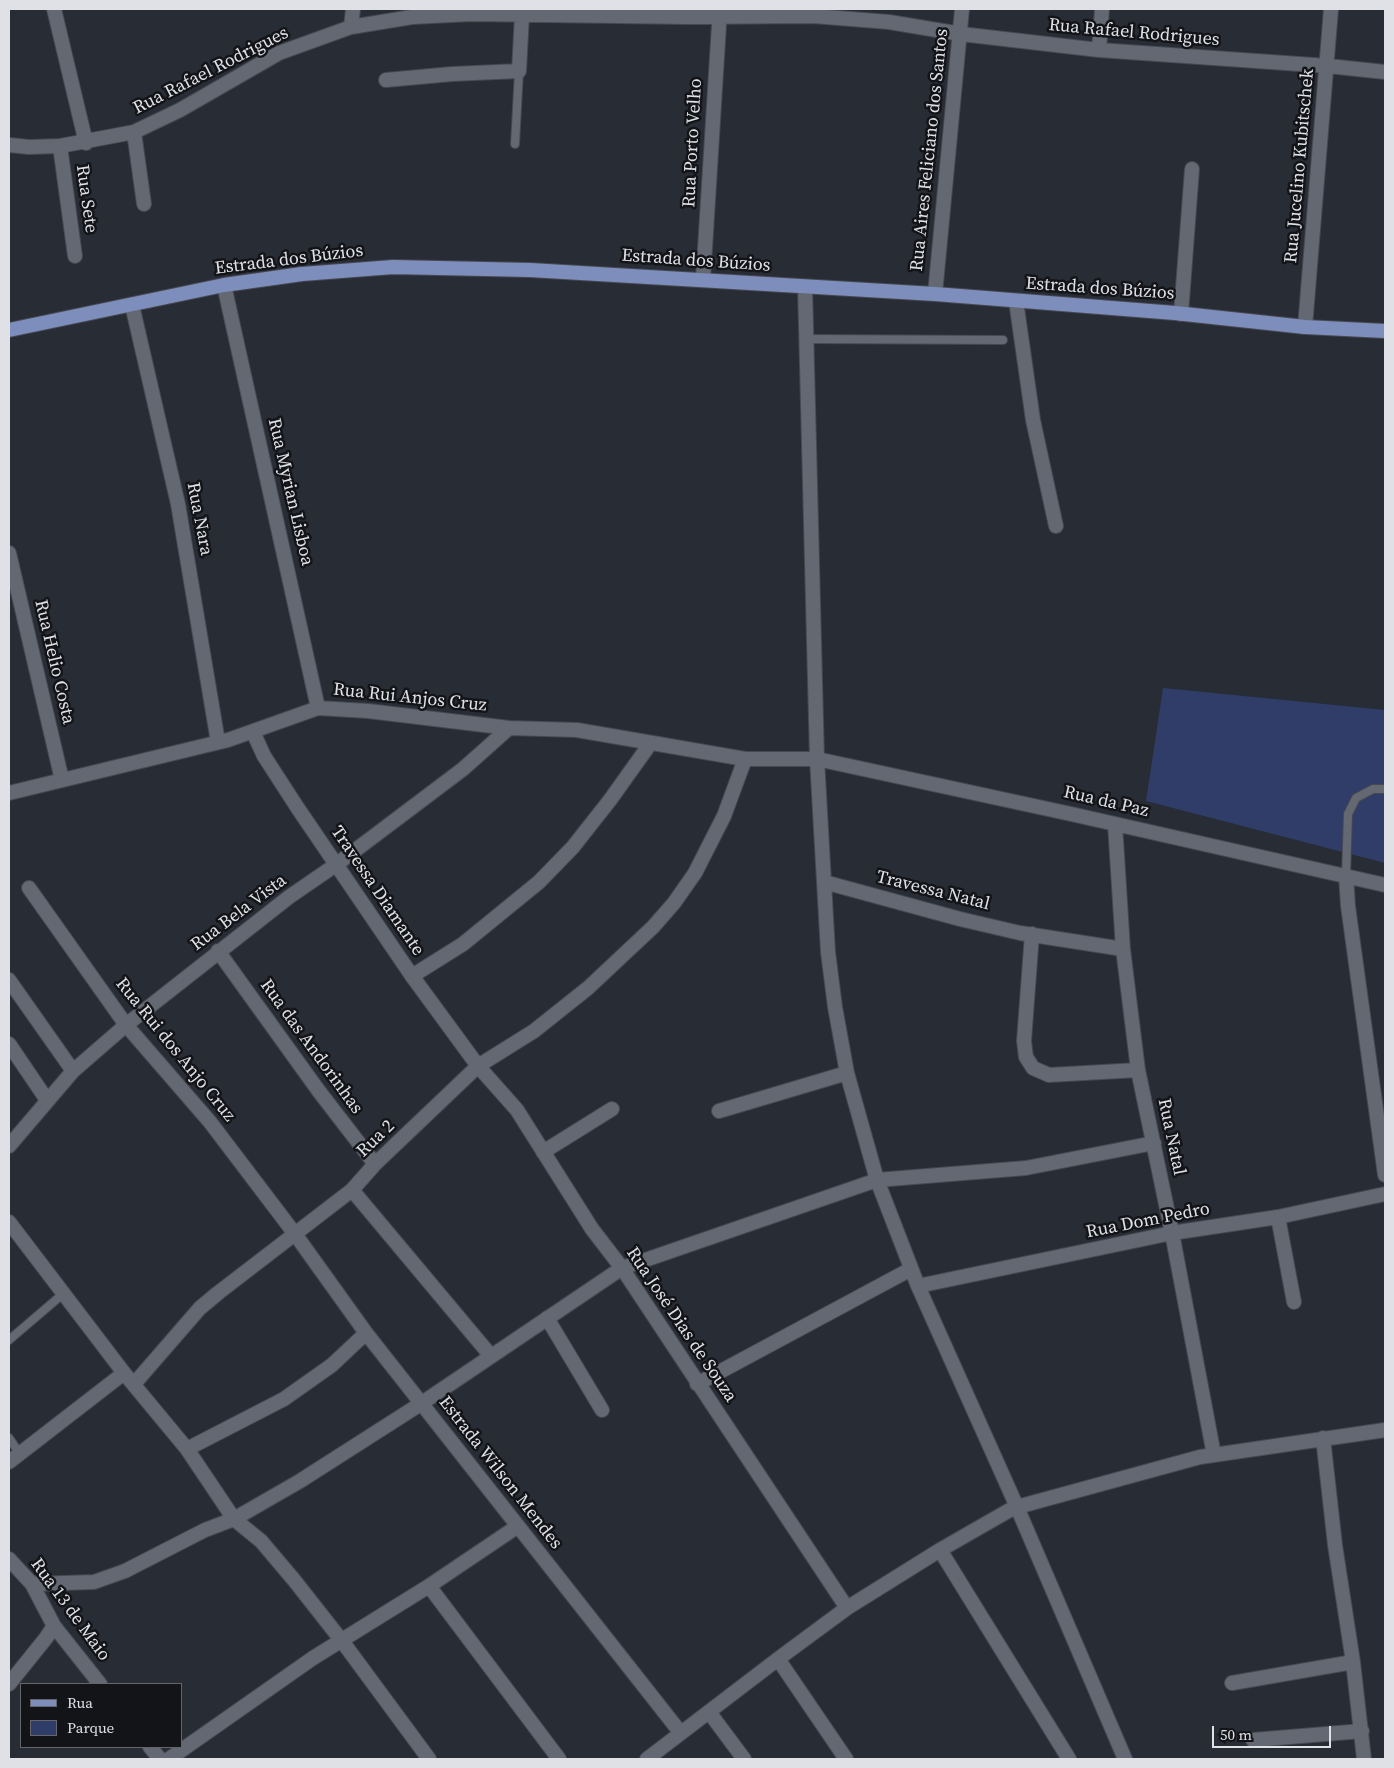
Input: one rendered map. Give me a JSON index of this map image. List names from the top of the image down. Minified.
{"streets":{"main road":["Estrada dos Búzios"],"street":["Rua Rafael Rodrigues","Rua Porto Velho","Rua Aires Feliciano dos Santos","Rua Jucelino Kubitschek","Rua Sete","Rua Myrian Lisboa","Rua Nara","Rua Helio Costa","Rua Rui Anjos Cruz","Rua da Paz","Travessa Diamante","Travessa Natal","Rua Bela Vista","Rua das Andorinhas","Rua Rui dos Anjo Cruz","Rua Natal","Rua 2","Rua Dom Pedro","Rua José Dias de Souza","Estrada Wilson Mendes","Rua 13 de Maio"]},"crossings":[["Rua Rafael Rodrigues","Rua Porto Velho"],["Rua Rafael Rodrigues","Rua Aires Feliciano dos Santos"],["Rua Rafael Rodrigues","Rua Jucelino Kubitschek"],["Rua Rafael Rodrigues","Rua Sete"],["Rua Porto Velho","Estrada dos Búzios"],["Rua Aires Feliciano dos Santos","Estrada dos Búzios"],["Rua Jucelino Kubitschek","Estrada dos Búzios"],["Estrada dos Búzios","Rua Myrian Lisboa"],["Estrada dos Búzios","Rua Nara"],["Rua Myrian Lisboa","Rua Rui Anjos Cruz"],["Rua Nara","Rua Rui Anjos Cruz"],["Rua Helio Costa","Rua Rui Anjos Cruz"],["Rua Rui Anjos Cruz","Rua da Paz"],["Rua Rui Anjos Cruz","Travessa Diamante"],["Rua Rui Anjos Cruz","Rua Bela Vista"],["Rua Rui Anjos Cruz","Rua 2"],["Rua da Paz","Rua Natal"],["Travessa Diamante","Rua Bela Vista"],["Travessa Diamante","Rua 2"],["Travessa Diamante","Rua José Dias de Souza"],["Travessa Natal","Rua Natal"],["Rua Bela Vista","Rua das Andorinhas"],["Rua Bela Vista","Rua Rui dos Anjo Cruz"],["Rua das Andorinhas","Rua 2"],["Rua Rui dos Anjo Cruz","Rua 2"],["Rua Rui dos Anjo Cruz","Estrada Wilson Mendes"],["Rua Natal","Rua Dom Pedro"],["Rua 2","Rua José Dias de Souza"],["Rua 2","Estrada Wilson Mendes"]],"legend":["Rua","Parque"],"scale_bar":"50 m"}
